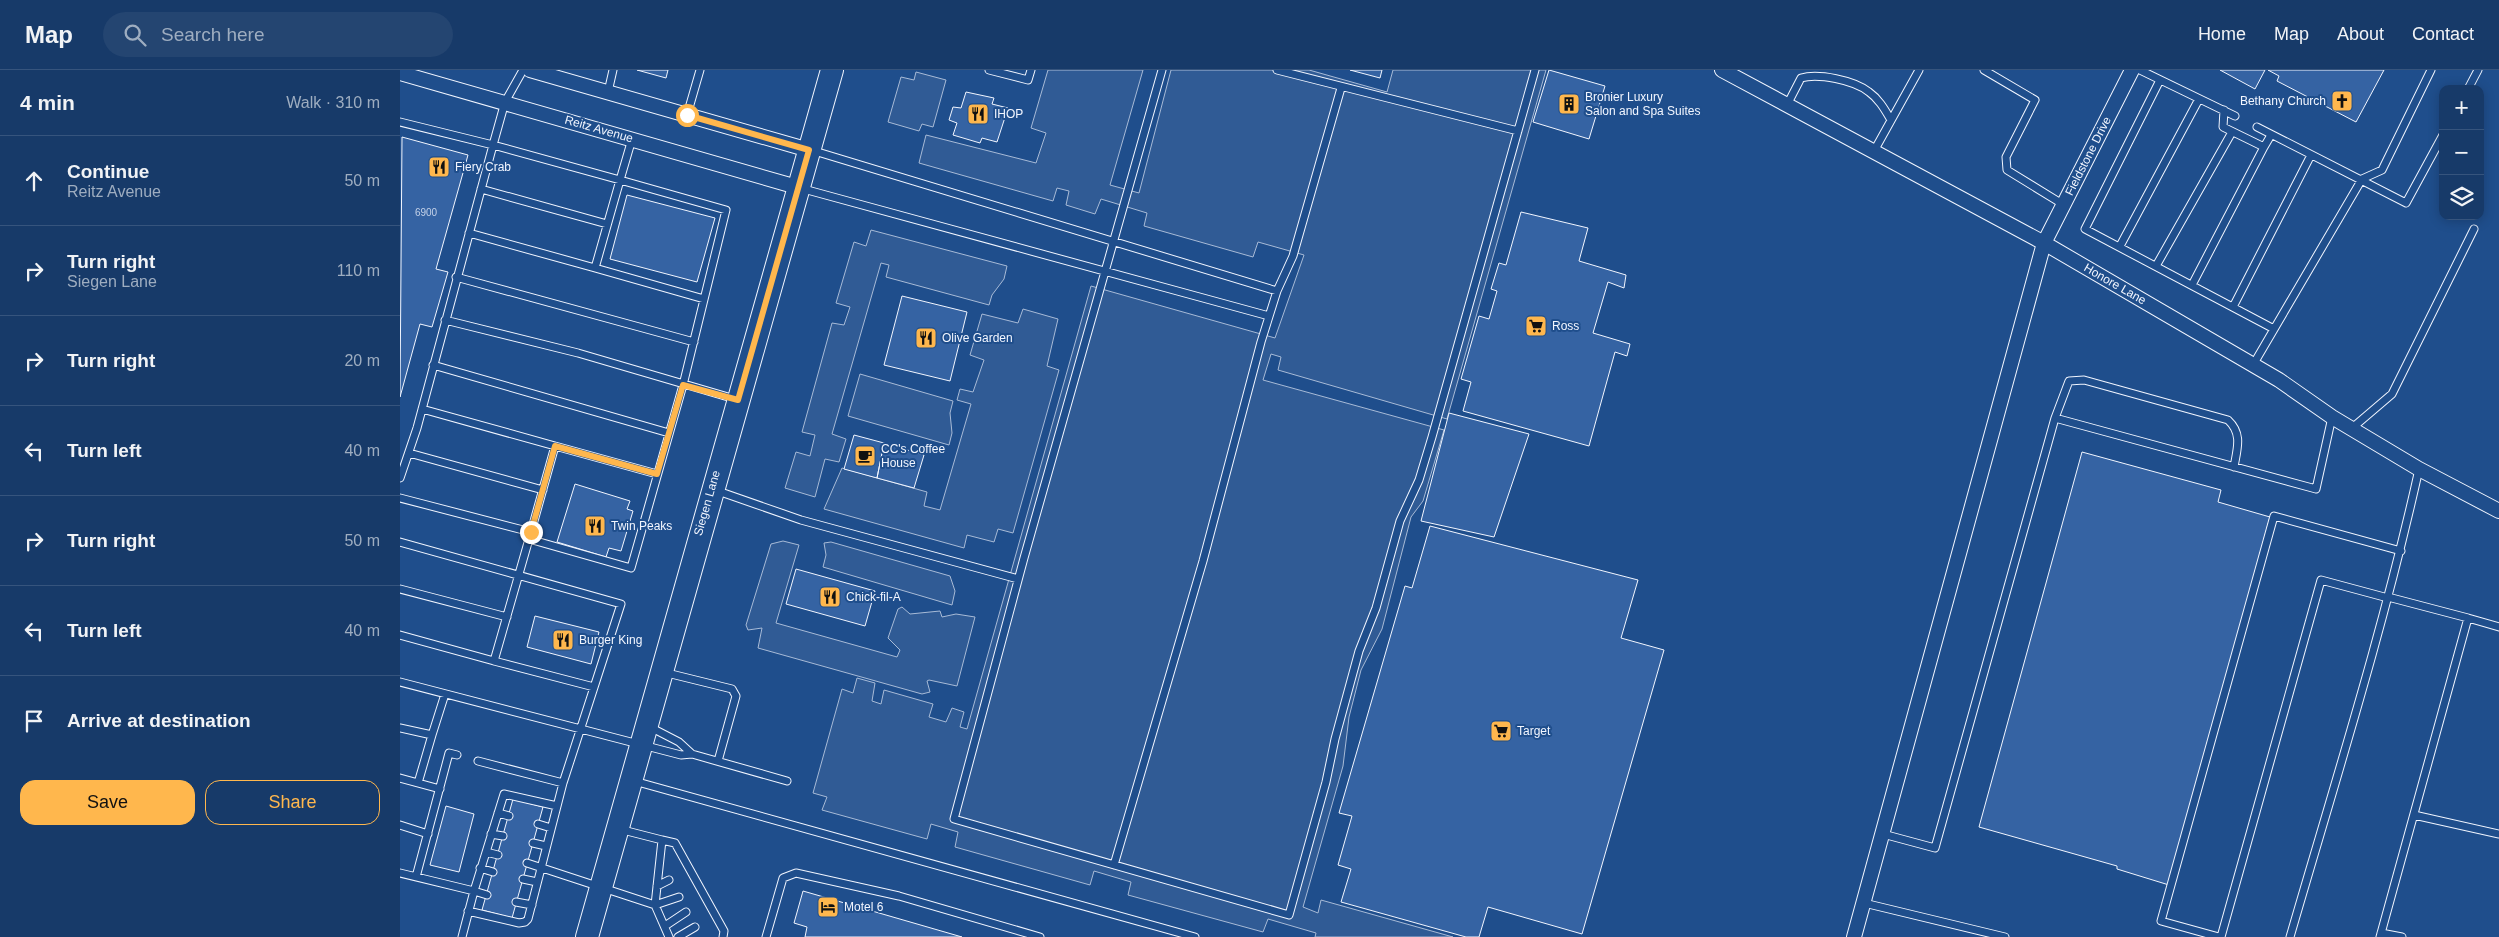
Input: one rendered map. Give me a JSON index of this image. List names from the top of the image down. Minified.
{"streets":{"main road":["Siegen Lane"],"street":["Reitz Avenue","Fieldstone Drive","Honore Lane"]},"crossings":[["Reitz Avenue","Siegen Lane"],["Fieldstone Drive","Honore Lane"]],"places":{"church":["Bethany Church"],"building":["Bronier Luxury Salon and Spa Suites"],"restaurant":["IHOP","Fiery Crab","Olive Garden","Twin Peaks","Chick-fil-A","Burger King"],"supermarket":["Ross","Target"],"cafe":["CC's Coffee House"],"hotel":["Motel 6"]},"house_numbers":["6900"],"page":{"header":"Map","search":"Search here","nav":["Home","Map","About","Contact"],"heading":["4 min","Walk · 310 m"],"map_buttons":["+","−"],"list":[["Continue","Reitz Avenue","50 m"],["Turn right","Siegen Lane","110 m"],["Turn right","20 m"],["Turn left","40 m"],["Turn right","50 m"],["Turn left","40 m"],"Arrive at destination"],"buttons":["Save","Share"]}}
